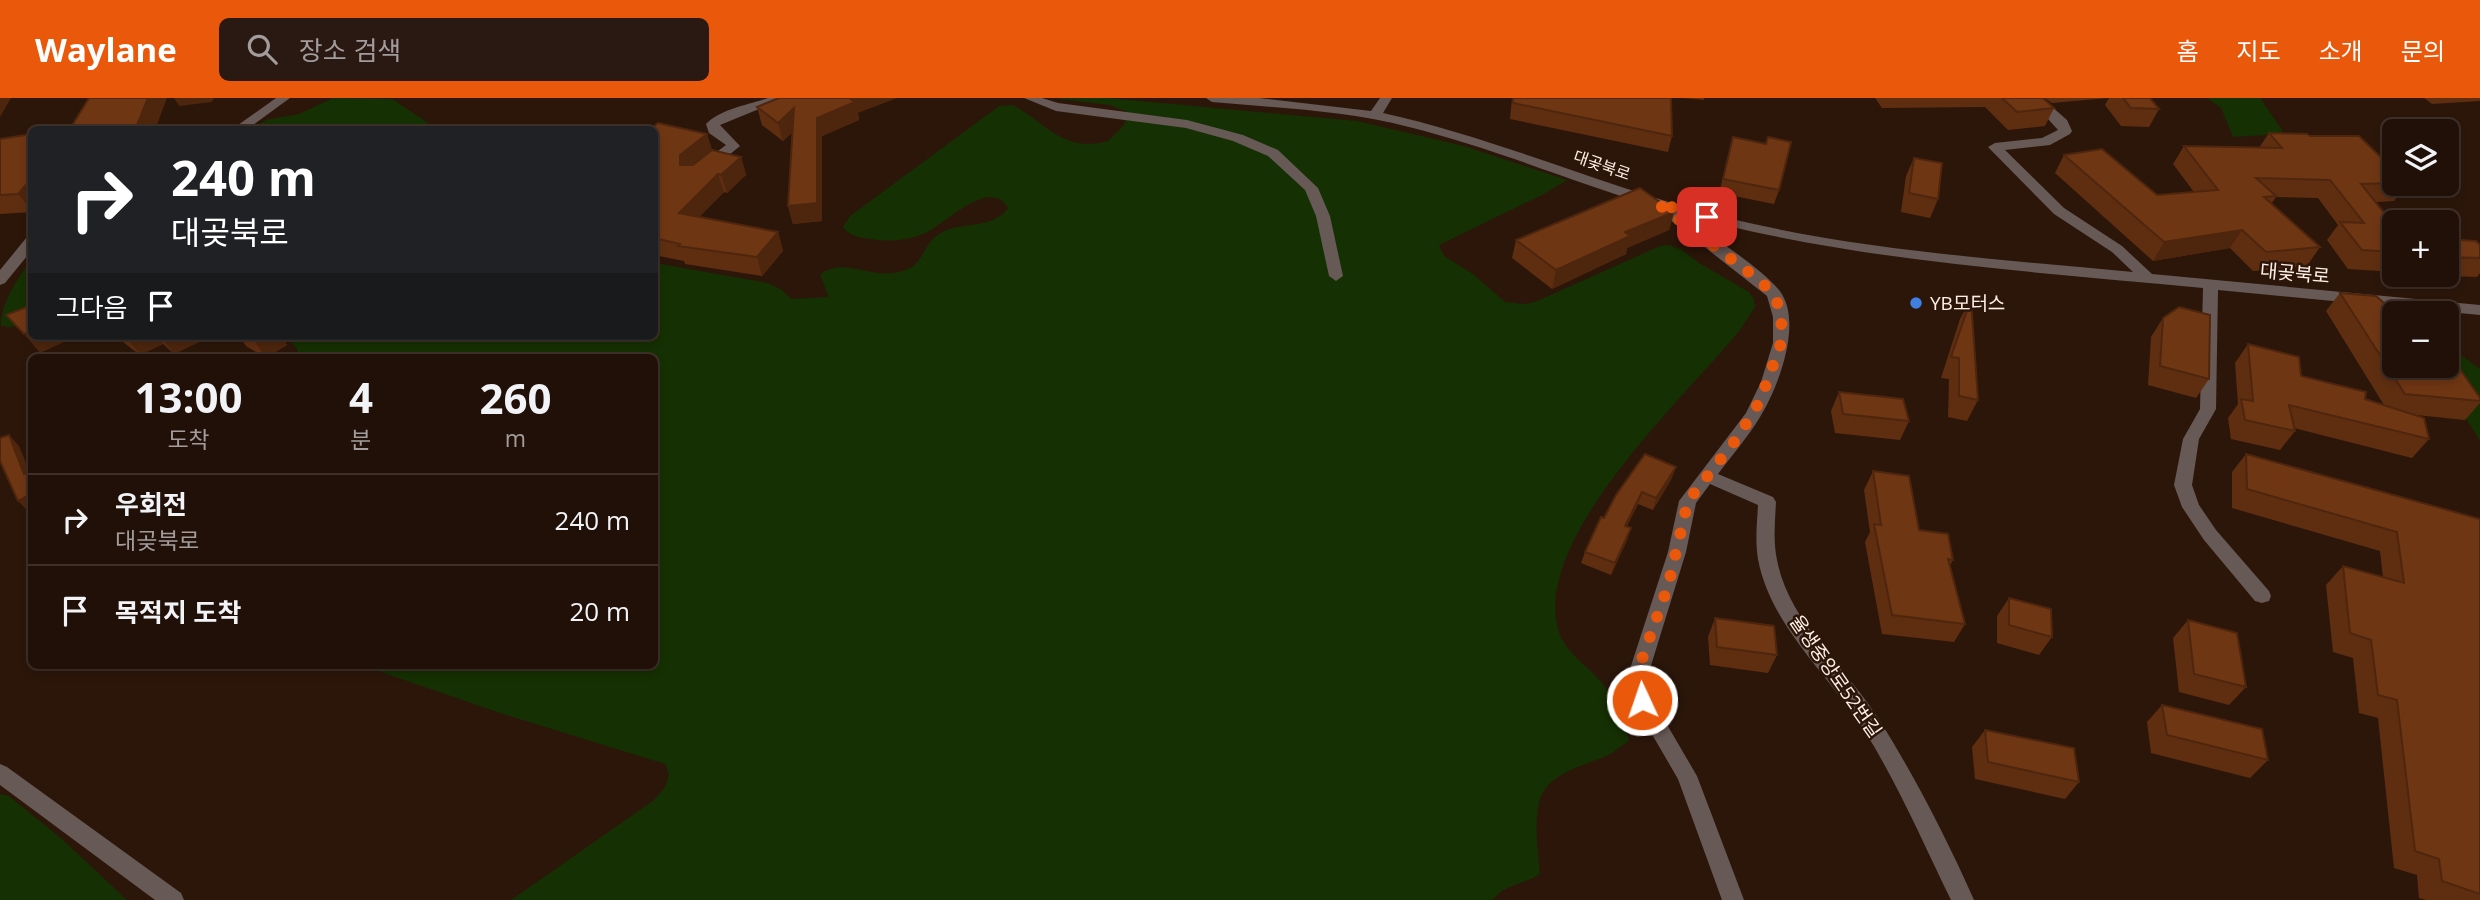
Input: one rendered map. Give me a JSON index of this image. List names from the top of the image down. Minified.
{"streets":{"street":["대곶북로","율생중앙로52번길"]},"places":["YB모터스"],"page":{"header":"Waylane","search":"장소 검색","nav":["홈","지도","소개","문의"],"map_buttons":["+","−"],"turn":["240 m","대곶북로"],"then":"그다음","eta":["13:00","도착","4","분","260","m"],"list":[{"name":"우회전","note":"대곶북로","value":"240 m"},{"name":"목적지 도착","value":"20 m"}]}}
